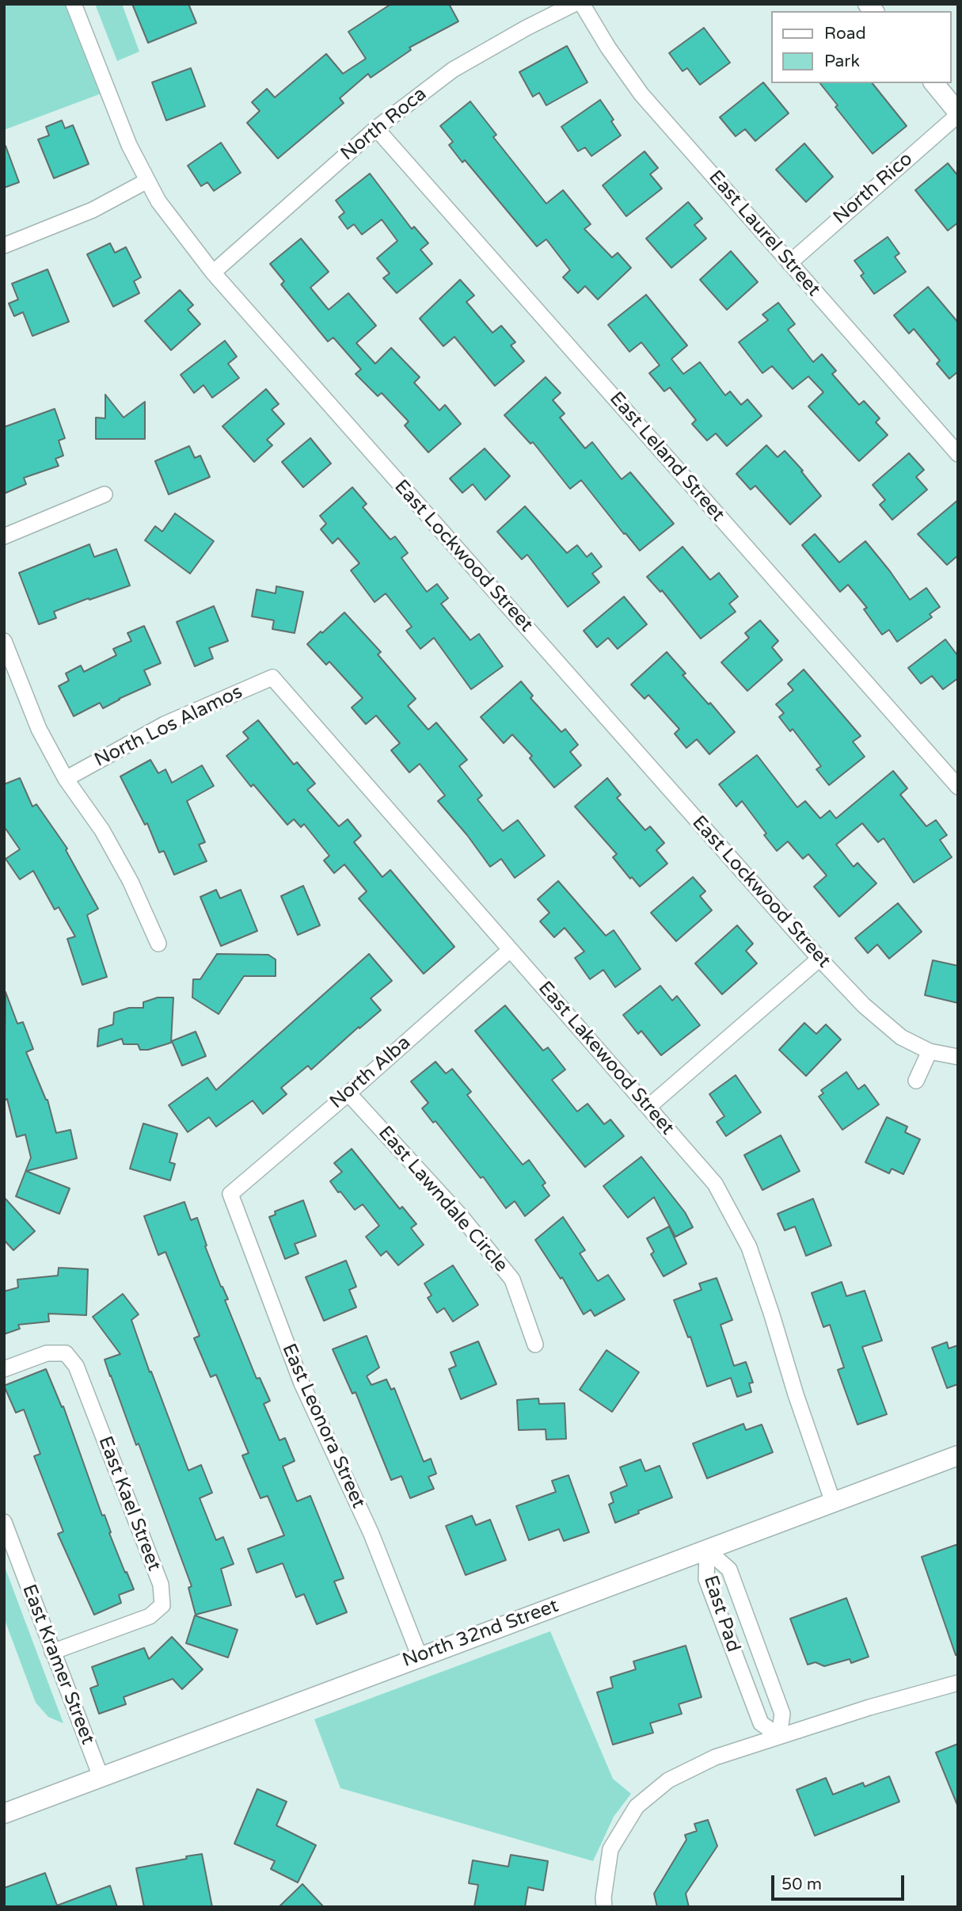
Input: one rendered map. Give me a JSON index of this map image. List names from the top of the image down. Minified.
{"streets":{"street":["North Roca","North Rico","East Laurel Street","East Leland Street","East Lockwood Street","North Los Alamos","East Lakewood Street","North Alba","East Lawndale Circle","East Leonora Street","East Kael Street","East Pad","North 32nd Street","East Kramer Street"]},"crossings":[["North Roca","East Leland Street"],["North Roca","East Lockwood Street"],["North Rico","East Laurel Street"],["North Los Alamos","East Lakewood Street"],["East Lakewood Street","North Alba"],["East Lakewood Street","North 32nd Street"],["North Alba","East Lawndale Circle"],["North Alba","East Leonora Street"],["East Leonora Street","North 32nd Street"],["East Kael Street","East Kramer Street"],["East Pad","North 32nd Street"],["North 32nd Street","East Kramer Street"]],"legend":["Road","Park"],"scale_bar":"50 m"}
